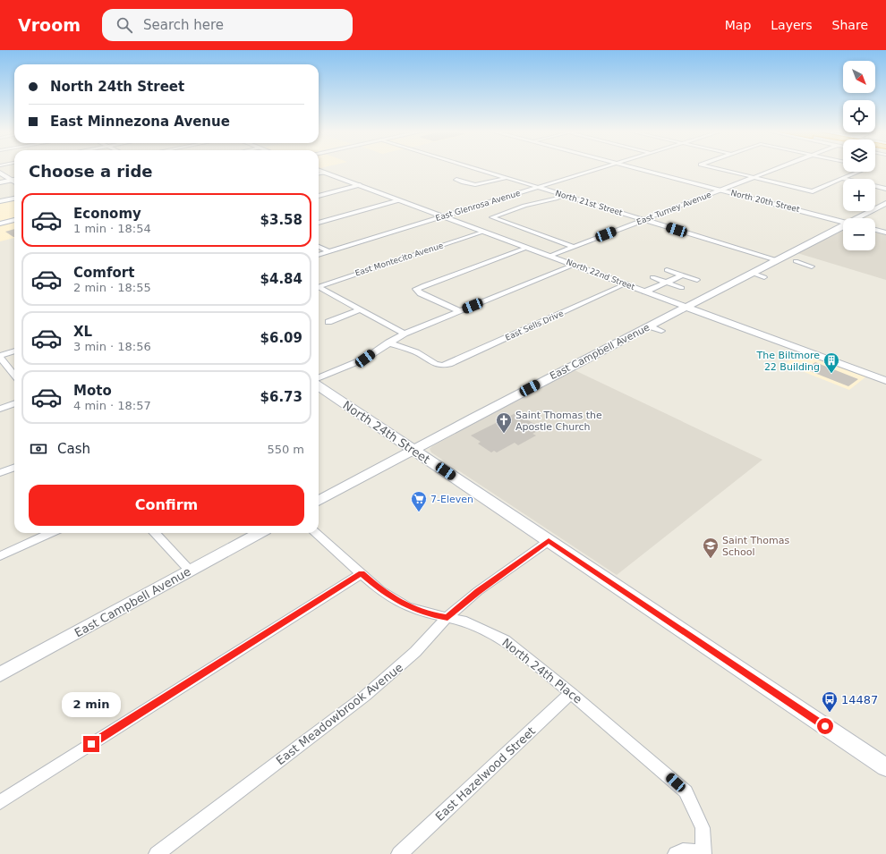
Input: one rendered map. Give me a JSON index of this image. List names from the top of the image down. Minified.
{"streets":{"main road":["North 24th Street"],"street":["North 20th Street","North 21st Street","East Glenrosa Avenue","East Turney Avenue","East Montecito Avenue","North 22nd Street","East Sells Drive","East Campbell Avenue","North 24th Place","East Meadowbrook Avenue","East Hazelwood Street"]},"crossings":[["North 20th Street","East Turney Avenue"],["North 21st Street","East Glenrosa Avenue"],["North 21st Street","East Turney Avenue"],["North 21st Street","East Campbell Avenue"],["East Glenrosa Avenue","North 22nd Street"],["East Turney Avenue","North 22nd Street"],["East Montecito Avenue","North 22nd Street"],["North 22nd Street","East Sells Drive"],["North 22nd Street","East Campbell Avenue"],["East Campbell Avenue","North 24th Street"],["North 24th Street","East Meadowbrook Avenue"],["North 24th Place","East Meadowbrook Avenue"],["North 24th Place","East Hazelwood Street"]],"places":{"building":["The Biltmore 22 Building"],"church":["Saint Thomas the Apostle Church"],"supermarket":["7-Eleven"],"school or university":["Saint Thomas School"],"bus stop":["14487"]},"north":"bottom right","page":{"header":"Vroom","search":"Search here","nav":["Map","Layers","Share"],"map_buttons":["+","−"],"banner":["North 24th Street","East Minnezona Avenue"],"heading":"Choose a ride","list":[{"name":"Economy","note":"1 min · 18:54","value":"$3.58"},{"name":"Comfort","note":"2 min · 18:55","value":"$4.84"},{"name":"XL","note":"3 min · 18:56","value":"$6.09"},{"name":"Moto","note":"4 min · 18:57","value":"$6.73"}],"pay":["Cash","550 m"],"buttons":"Confirm","bubble":"2 min"}}
